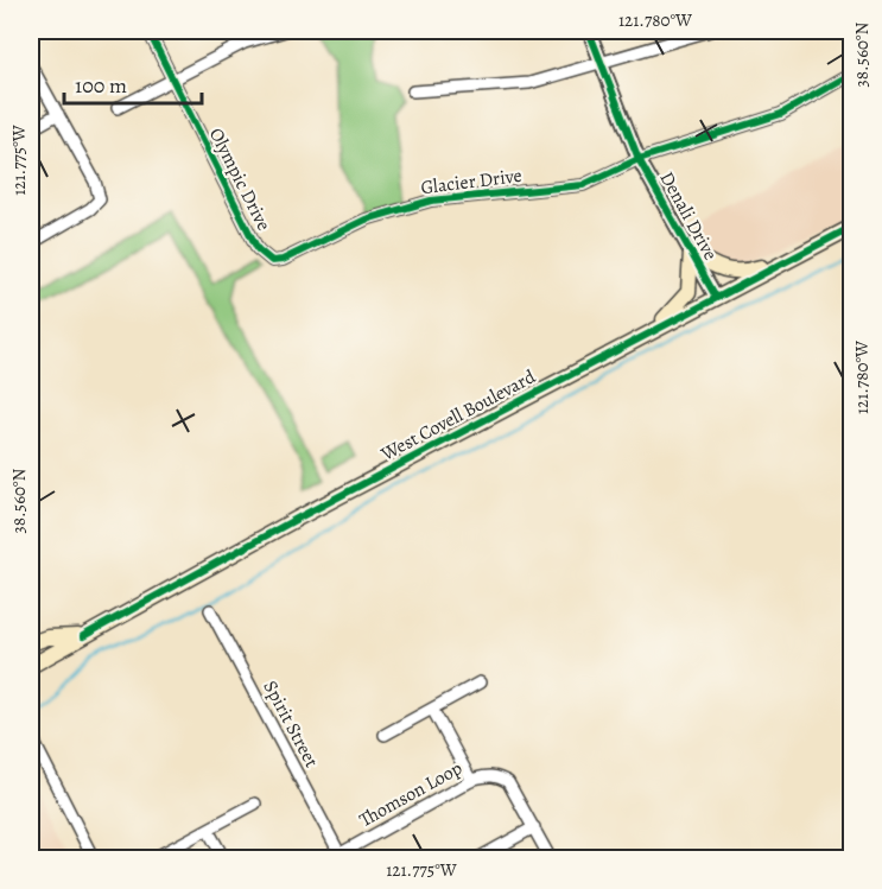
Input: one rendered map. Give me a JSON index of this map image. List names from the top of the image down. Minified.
{"streets":{"main road":["West Covell Boulevard"],"street":["Olympic Drive","Glacier Drive","Denali Drive","Spirit Street","Thomson Loop"]},"crossings":[["Olympic Drive","Glacier Drive"],["Glacier Drive","Denali Drive"],["Denali Drive","West Covell Boulevard"],["Spirit Street","Thomson Loop"]],"scale_bar":"100 m","coordinates":["121.780°W","38.560°N","121.775°W"]}
